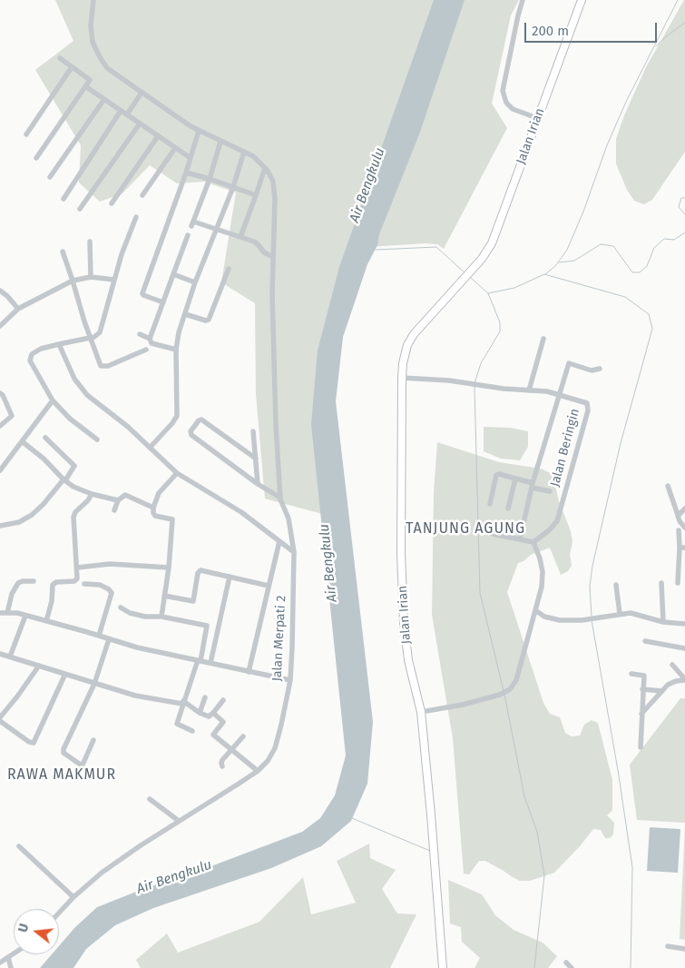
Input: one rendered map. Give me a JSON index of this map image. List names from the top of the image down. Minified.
{"streets":{"main road":["Jalan Irian"],"street":["Jalan Beringin","Jalan Merpati 2"]},"crossings":[["Jalan Irian","Jalan Beringin"]],"districts":["TANJUNG AGUNG","RAWA MAKMUR"],"water":["Air Bengkulu"],"scale_bar":"200 m","north":"left"}
